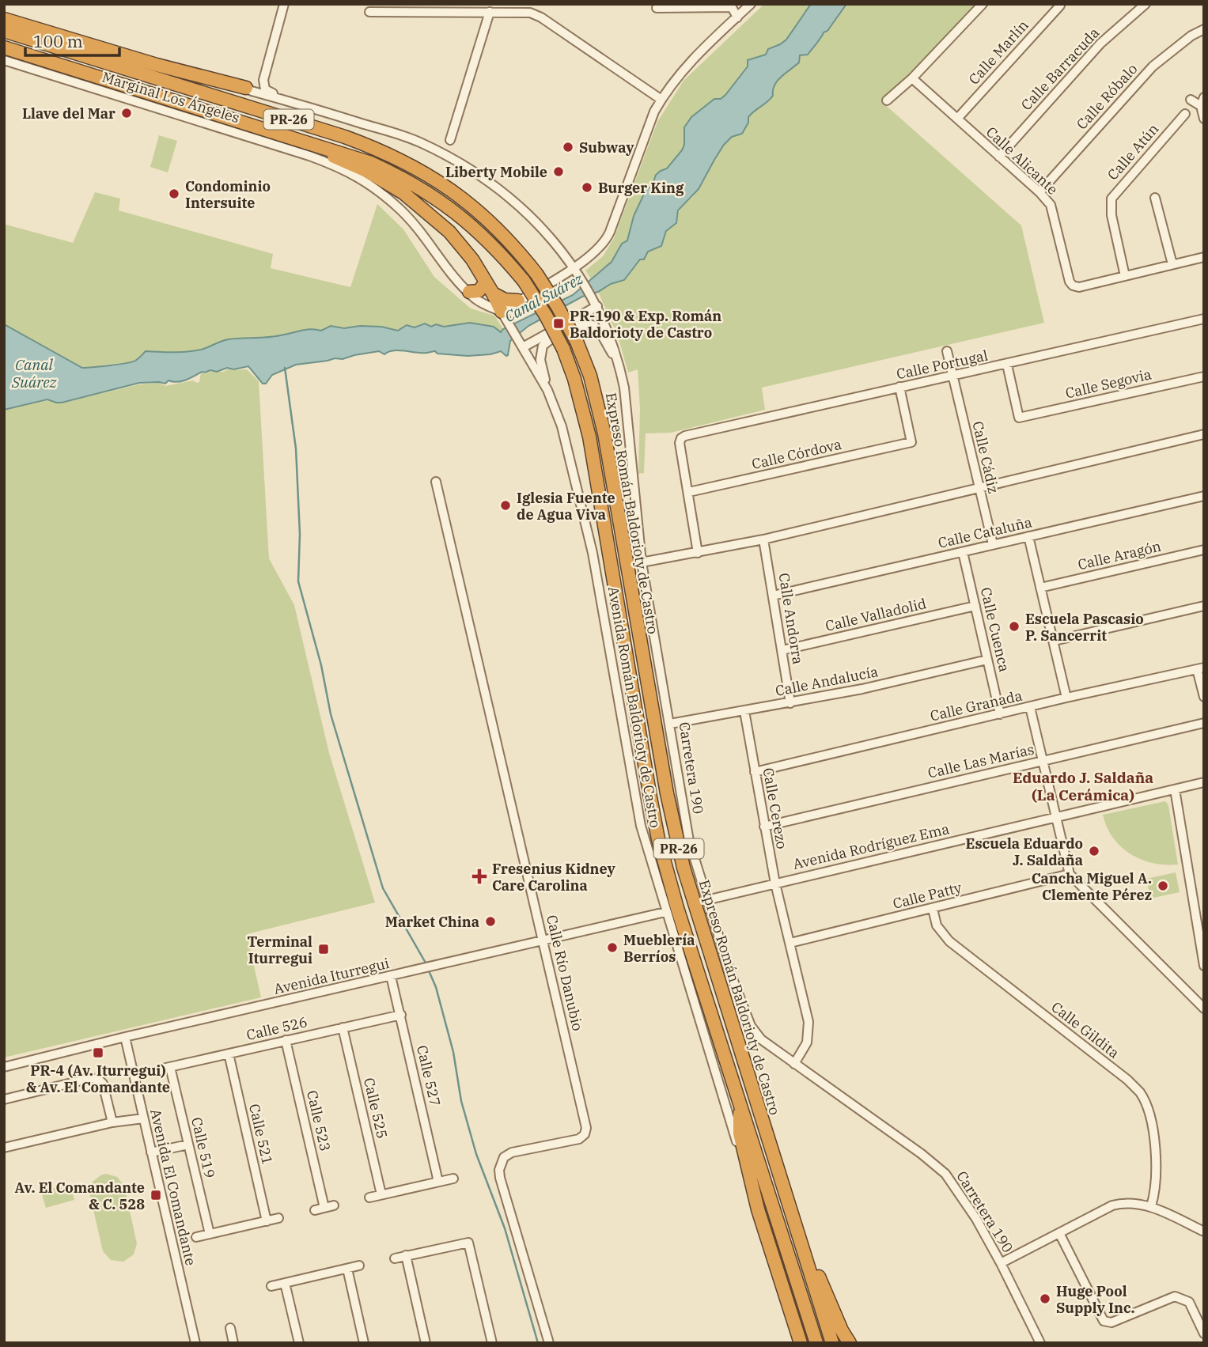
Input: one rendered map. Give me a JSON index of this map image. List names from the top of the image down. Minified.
{"streets":{"highway":["PR-26","Expreso Román Baldorioty de Castro"],"street":["Calle Marlín","Calle Barracuda","Calle Róbalo","Marginal Los Ángeles","Calle Atún","Calle Alicante","Calle Portugal","Calle Segovia","Calle Córdova","Calle Cádiz","Calle Cataluña","Calle Aragón","Calle Valladolid","Calle Andorra","Calle Cuenca","Calle Andalucía","Calle Granada","Avenida Román Baldorioty de Castro","Calle Las Marías","Carretera 190","Calle Cerezo","Avenida Rodríguez Ema","Calle Patty","Calle Río Danubio","Avenida Iturregui","Calle 526","Calle Gildita","Calle 527","Calle 525","Calle 523","Calle 521","Calle 519","Avenida El Comandante"]},"crossings":[["Calle Marlín","Calle Alicante"],["Calle Barracuda","Calle Alicante"],["Calle Róbalo","Calle Alicante"],["Marginal Los Ángeles","Avenida Román Baldorioty de Castro"],["Calle Atún","Calle Alicante"],["Calle Portugal","Calle Segovia"],["Calle Portugal","Calle Córdova"],["Calle Portugal","Calle Cádiz"],["Calle Cádiz","Calle Cataluña"],["Calle Cataluña","Calle Andorra"],["Calle Cataluña","Calle Cuenca"],["Calle Valladolid","Calle Andorra"],["Calle Valladolid","Calle Cuenca"],["Calle Andorra","Calle Andalucía"],["Calle Cuenca","Calle Andalucía"],["Calle Cuenca","Calle Granada"],["Calle Andalucía","Carretera 190"],["Calle Andalucía","Calle Cerezo"],["Calle Granada","Calle Cerezo"],["Avenida Román Baldorioty de Castro","Avenida Iturregui"],["Calle Las Marías","Calle Cerezo"],["Carretera 190","Calle Cerezo"],["Carretera 190","Avenida Rodríguez Ema"],["Calle Cerezo","Avenida Rodríguez Ema"],["Calle Cerezo","Calle Patty"],["Calle Patty","Calle Gildita"],["Calle Río Danubio","Avenida Iturregui"],["Avenida Iturregui","Calle 527"],["Avenida Iturregui","Avenida El Comandante"],["Calle 526","Calle 527"],["Calle 526","Calle 525"],["Calle 526","Calle 523"],["Calle 526","Calle 521"],["Calle 526","Calle 519"]],"districts":["Eduardo J. Saldaña (La Cerámica)"],"water":["Canal Suárez"],"places":{"other":["Llave del Mar","Subway","Liberty Mobile","Burger King","Condominio Intersuite","Iglesia Fuente de Agua Viva","Escuela Pascasio P. Sancerrit","Escuela Eduardo J. Saldaña","Cancha Miguel A. Clemente Pérez","Market China","Mueblería Berríos","Huge Pool Supply Inc."],"transit":["PR-190 & Exp. Román Baldorioty de Castro","Terminal Iturregui","PR-4 (Av. Iturregui) & Av. El Comandante","Av. El Comandante & C. 528"],"health":["Fresenius Kidney Care Carolina"]},"scale_bar":"100 m"}
